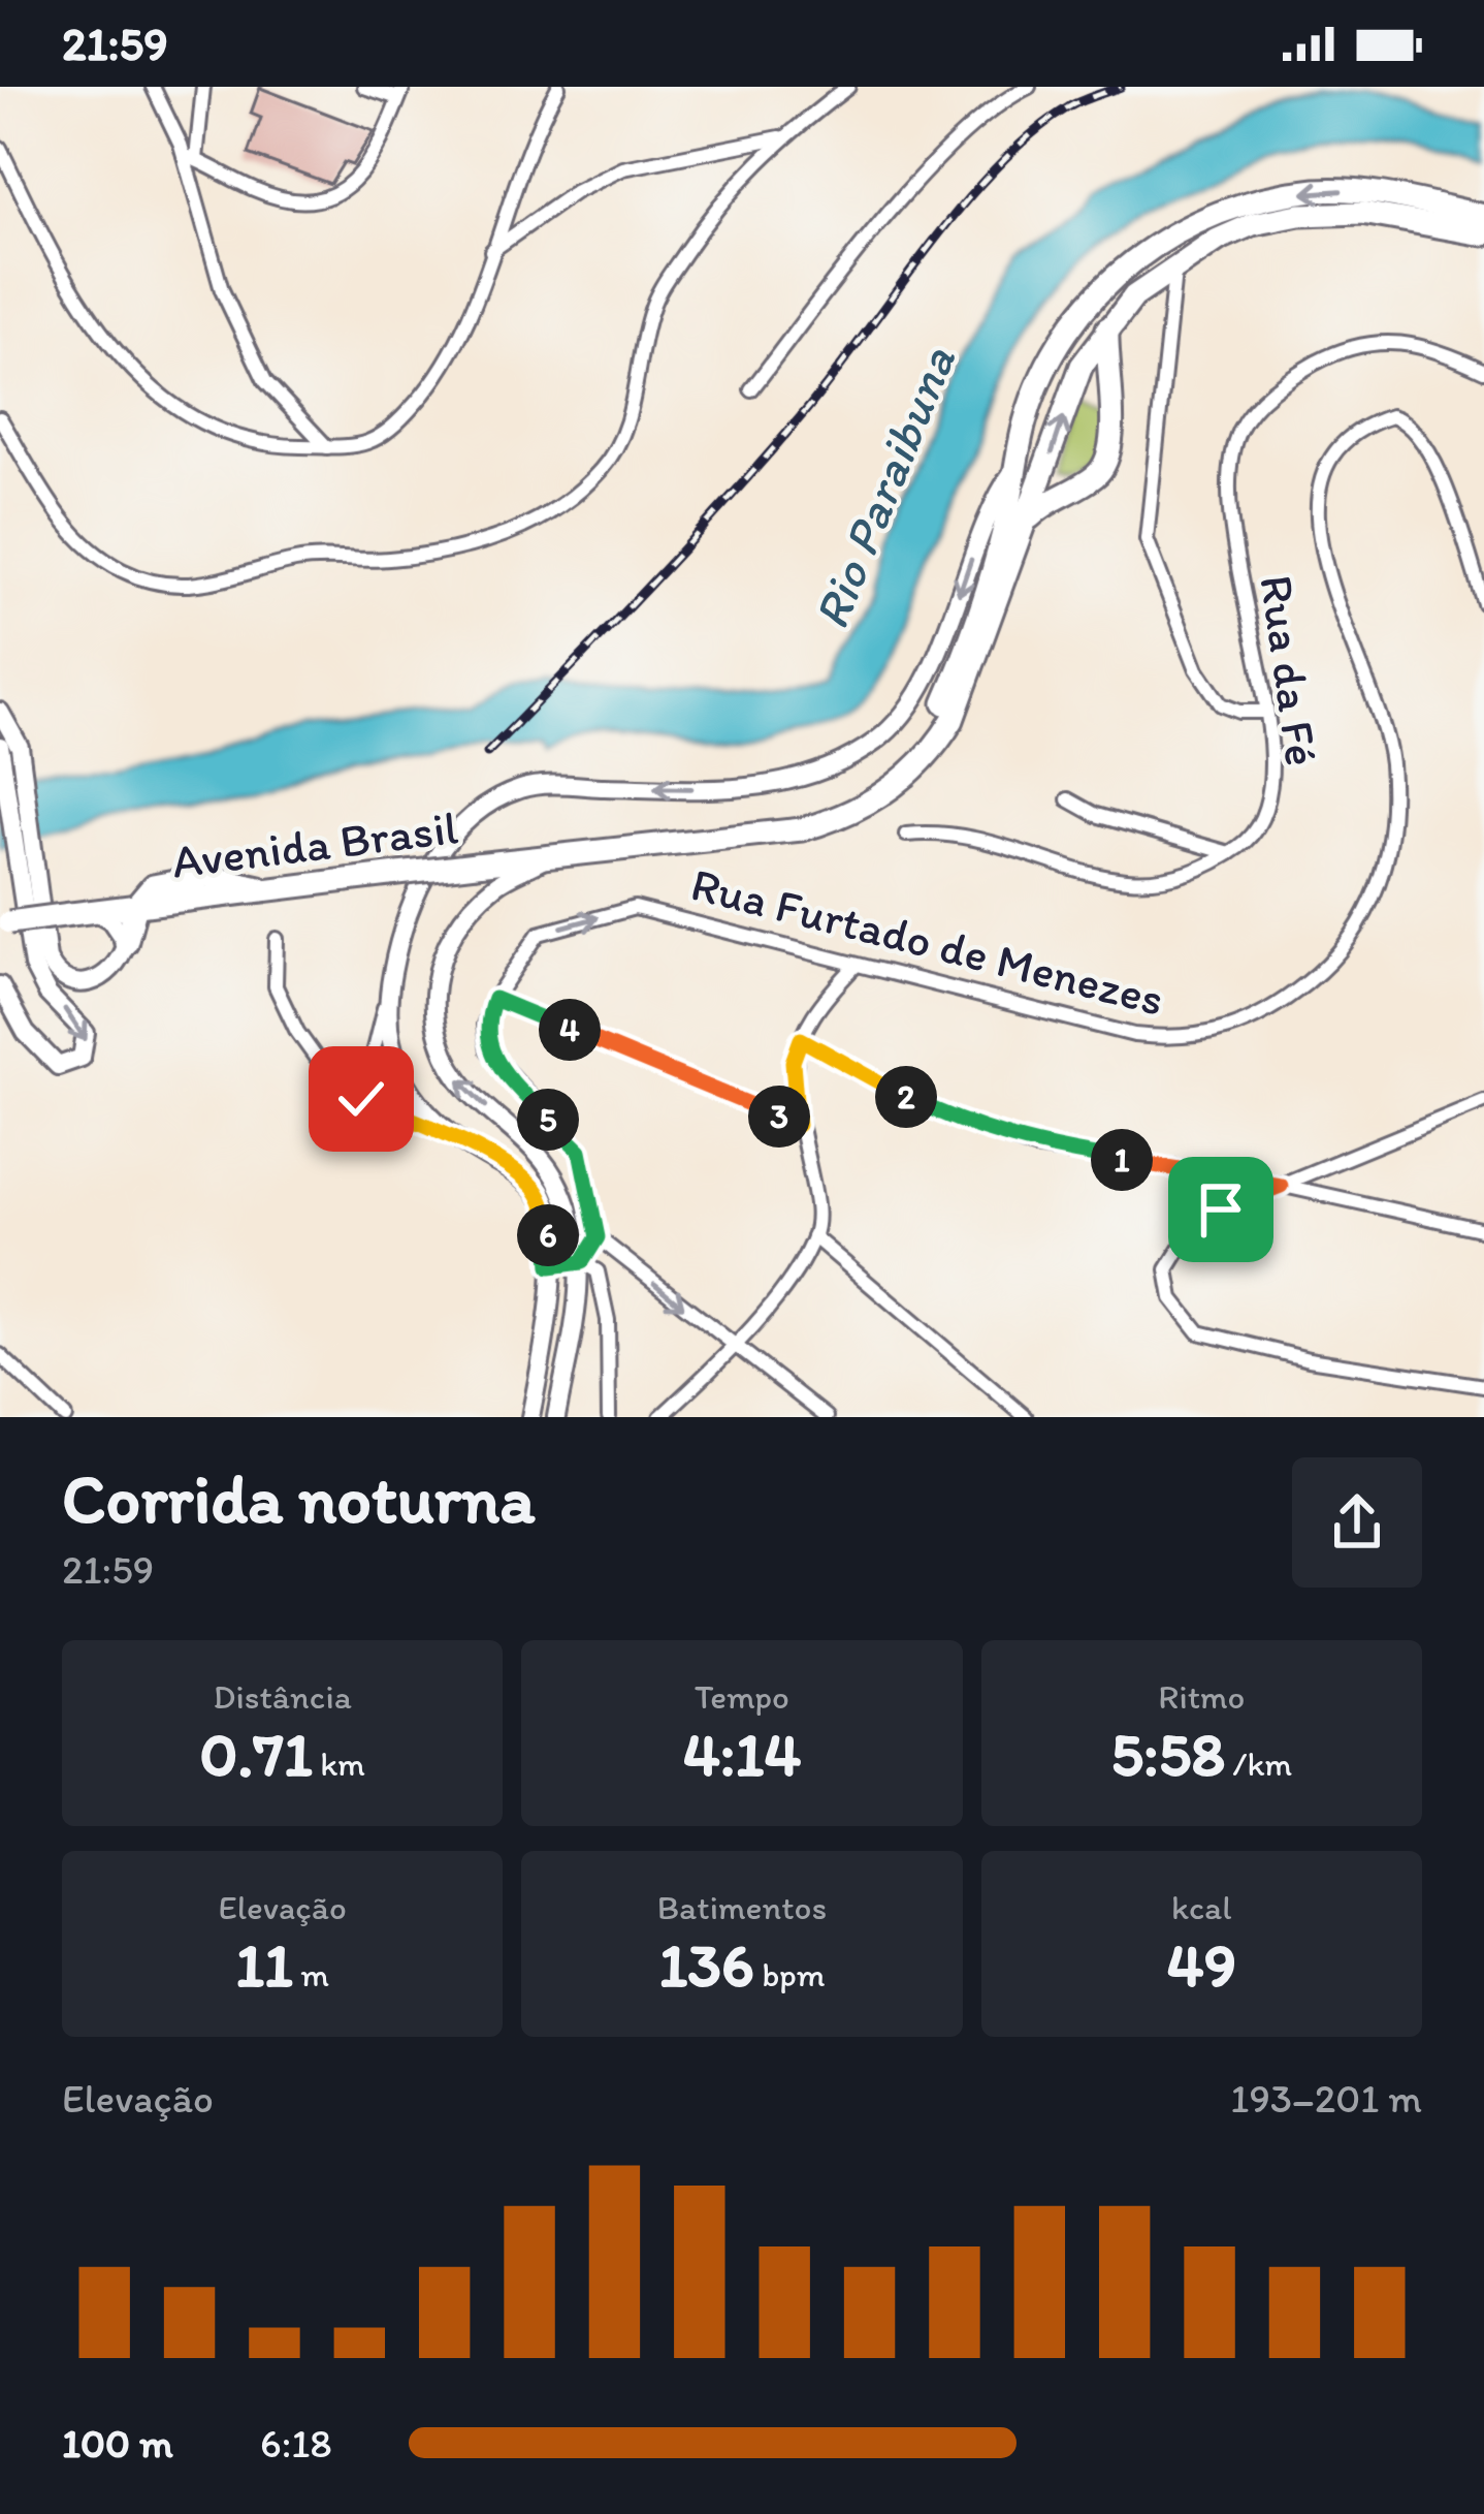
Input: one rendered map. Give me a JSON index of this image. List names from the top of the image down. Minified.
{"streets":{"highway":["Avenida Brasil"],"street":["Rua da Fé","Rua Furtado de Menezes"]},"water":["Rio Paraibuna"],"page":{"status":"21:59","pins":["4","2","3","5","1","6"],"heading":["Corrida noturna","21:59"],"stats":[["Distância","0.71 km"],["Tempo","4:14"],["Ritmo","5:58 /km"],["Elevação","11 m"],["Batimentos","136 bpm"],["kcal","49"]],"chart":["Elevação","193–201 m"],"list":[{"name":"100 m","note":"6:18"}]}}
